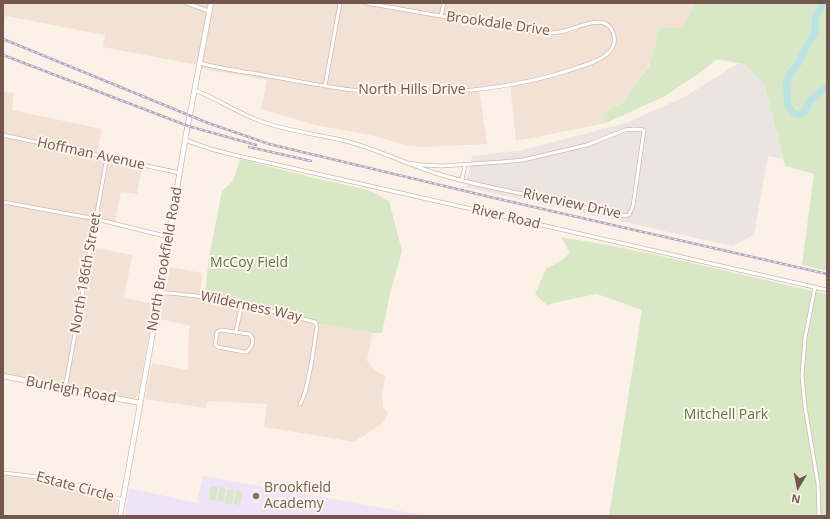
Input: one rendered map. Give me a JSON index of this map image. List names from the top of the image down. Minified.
{"streets":{"street":["Brookdale Drive","North Hills Drive","Hoffman Avenue","Riverview Drive","River Road","North Brookfield Road","North 186th Street","Wilderness Way","Burleigh Road","Estate Circle"]},"crossings":[["Brookdale Drive","North Hills Drive"],["North Hills Drive","North Brookfield Road"],["Hoffman Avenue","North Brookfield Road"],["Hoffman Avenue","North 186th Street"],["Riverview Drive","North Brookfield Road"],["River Road","North Brookfield Road"],["North Brookfield Road","Wilderness Way"],["North Brookfield Road","Burleigh Road"],["North Brookfield Road","Estate Circle"],["North 186th Street","Burleigh Road"]],"parks":["McCoy Field","Mitchell Park"],"places":["Brookfield Academy"],"north":"bottom"}
